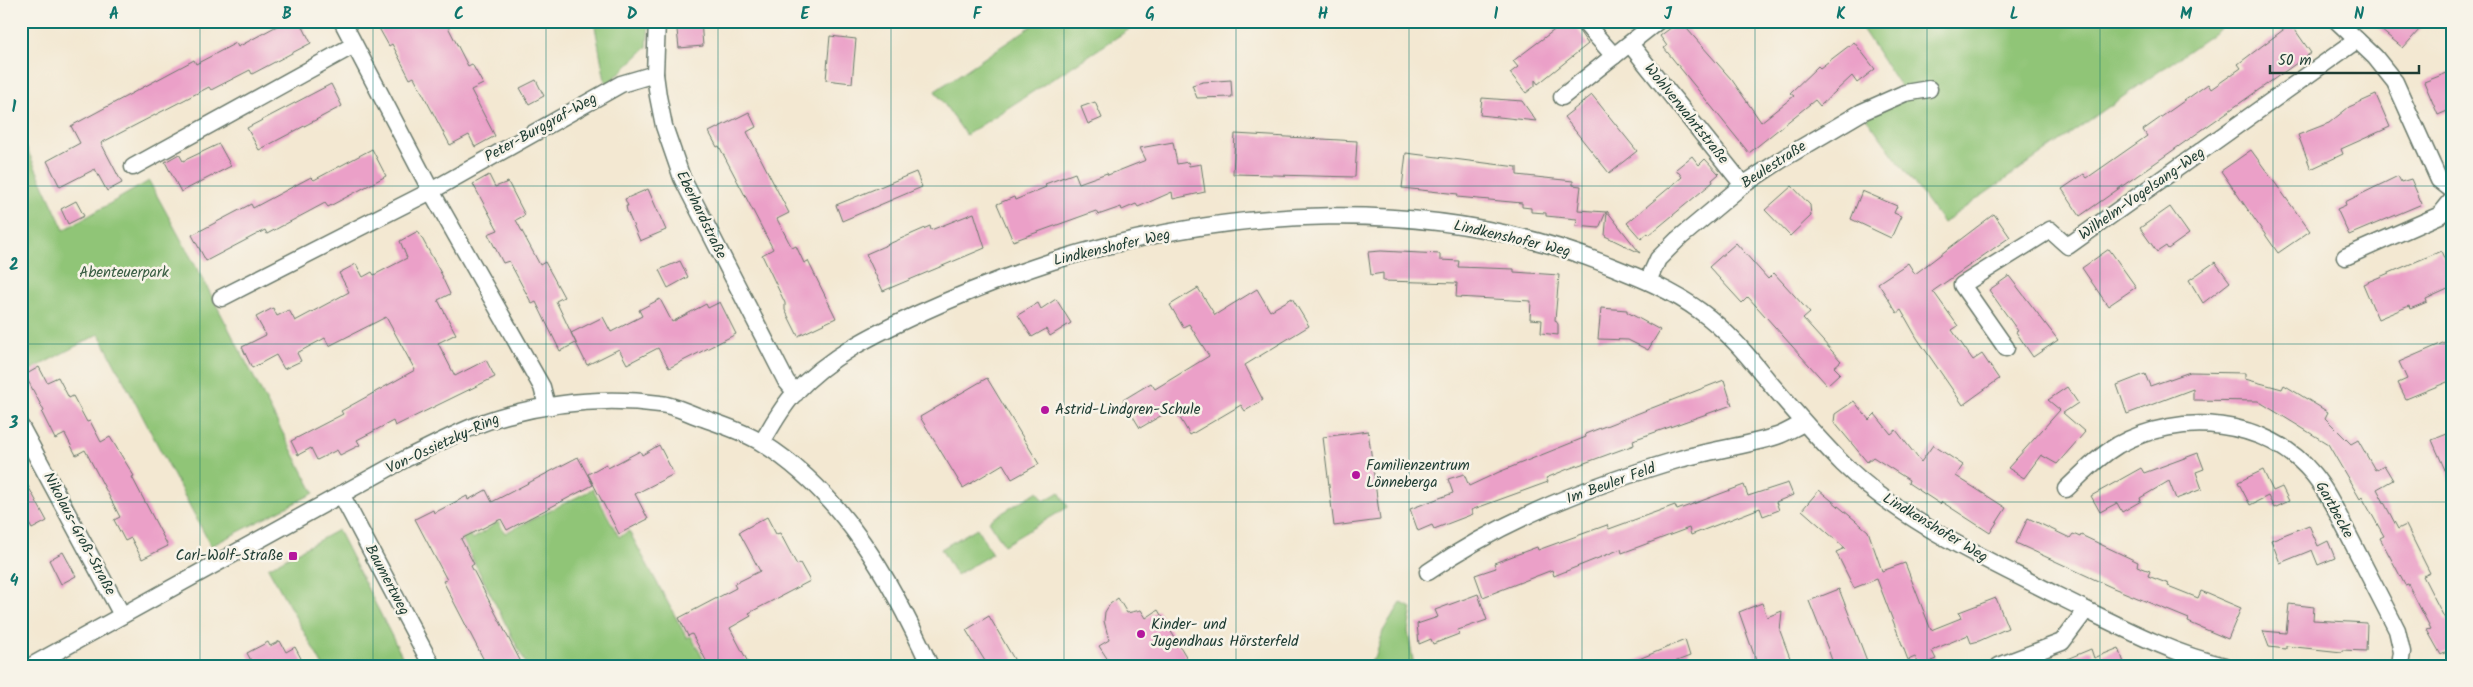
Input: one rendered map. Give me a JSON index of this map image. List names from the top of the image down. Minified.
{"streets":{"street":["Wohlverwahrtstraße","Peter-Burggraf-Weg","Beulestraße","Wilhelm-Vogelsang-Weg","Eberhardstraße","Lindkenshofer Weg","Von-Ossietzky-Ring","Im Beuler Feld","Gartbecke","Nikolaus-Groß-Straße","Baumertweg"]},"crossings":[["Wohlverwahrtstraße","Beulestraße"],["Peter-Burggraf-Weg","Eberhardstraße"],["Beulestraße","Lindkenshofer Weg"],["Eberhardstraße","Lindkenshofer Weg"],["Lindkenshofer Weg","Von-Ossietzky-Ring"],["Lindkenshofer Weg","Im Beuler Feld"],["Von-Ossietzky-Ring","Nikolaus-Groß-Straße"],["Von-Ossietzky-Ring","Baumertweg"]],"parks":["Abenteuerpark"],"places":{"other":["Astrid-Lindgren-Schule","Familienzentrum Lönneberga","Kinder- und Jugendhaus Hörsterfeld"],"transit":["Carl-Wolf-Straße"]},"scale_bar":"50 m","grid":{"columns":["A","B","C","D","E","F","G","H","I","J","K","L","M","N"],"rows":["1","2","3","4"]}}
